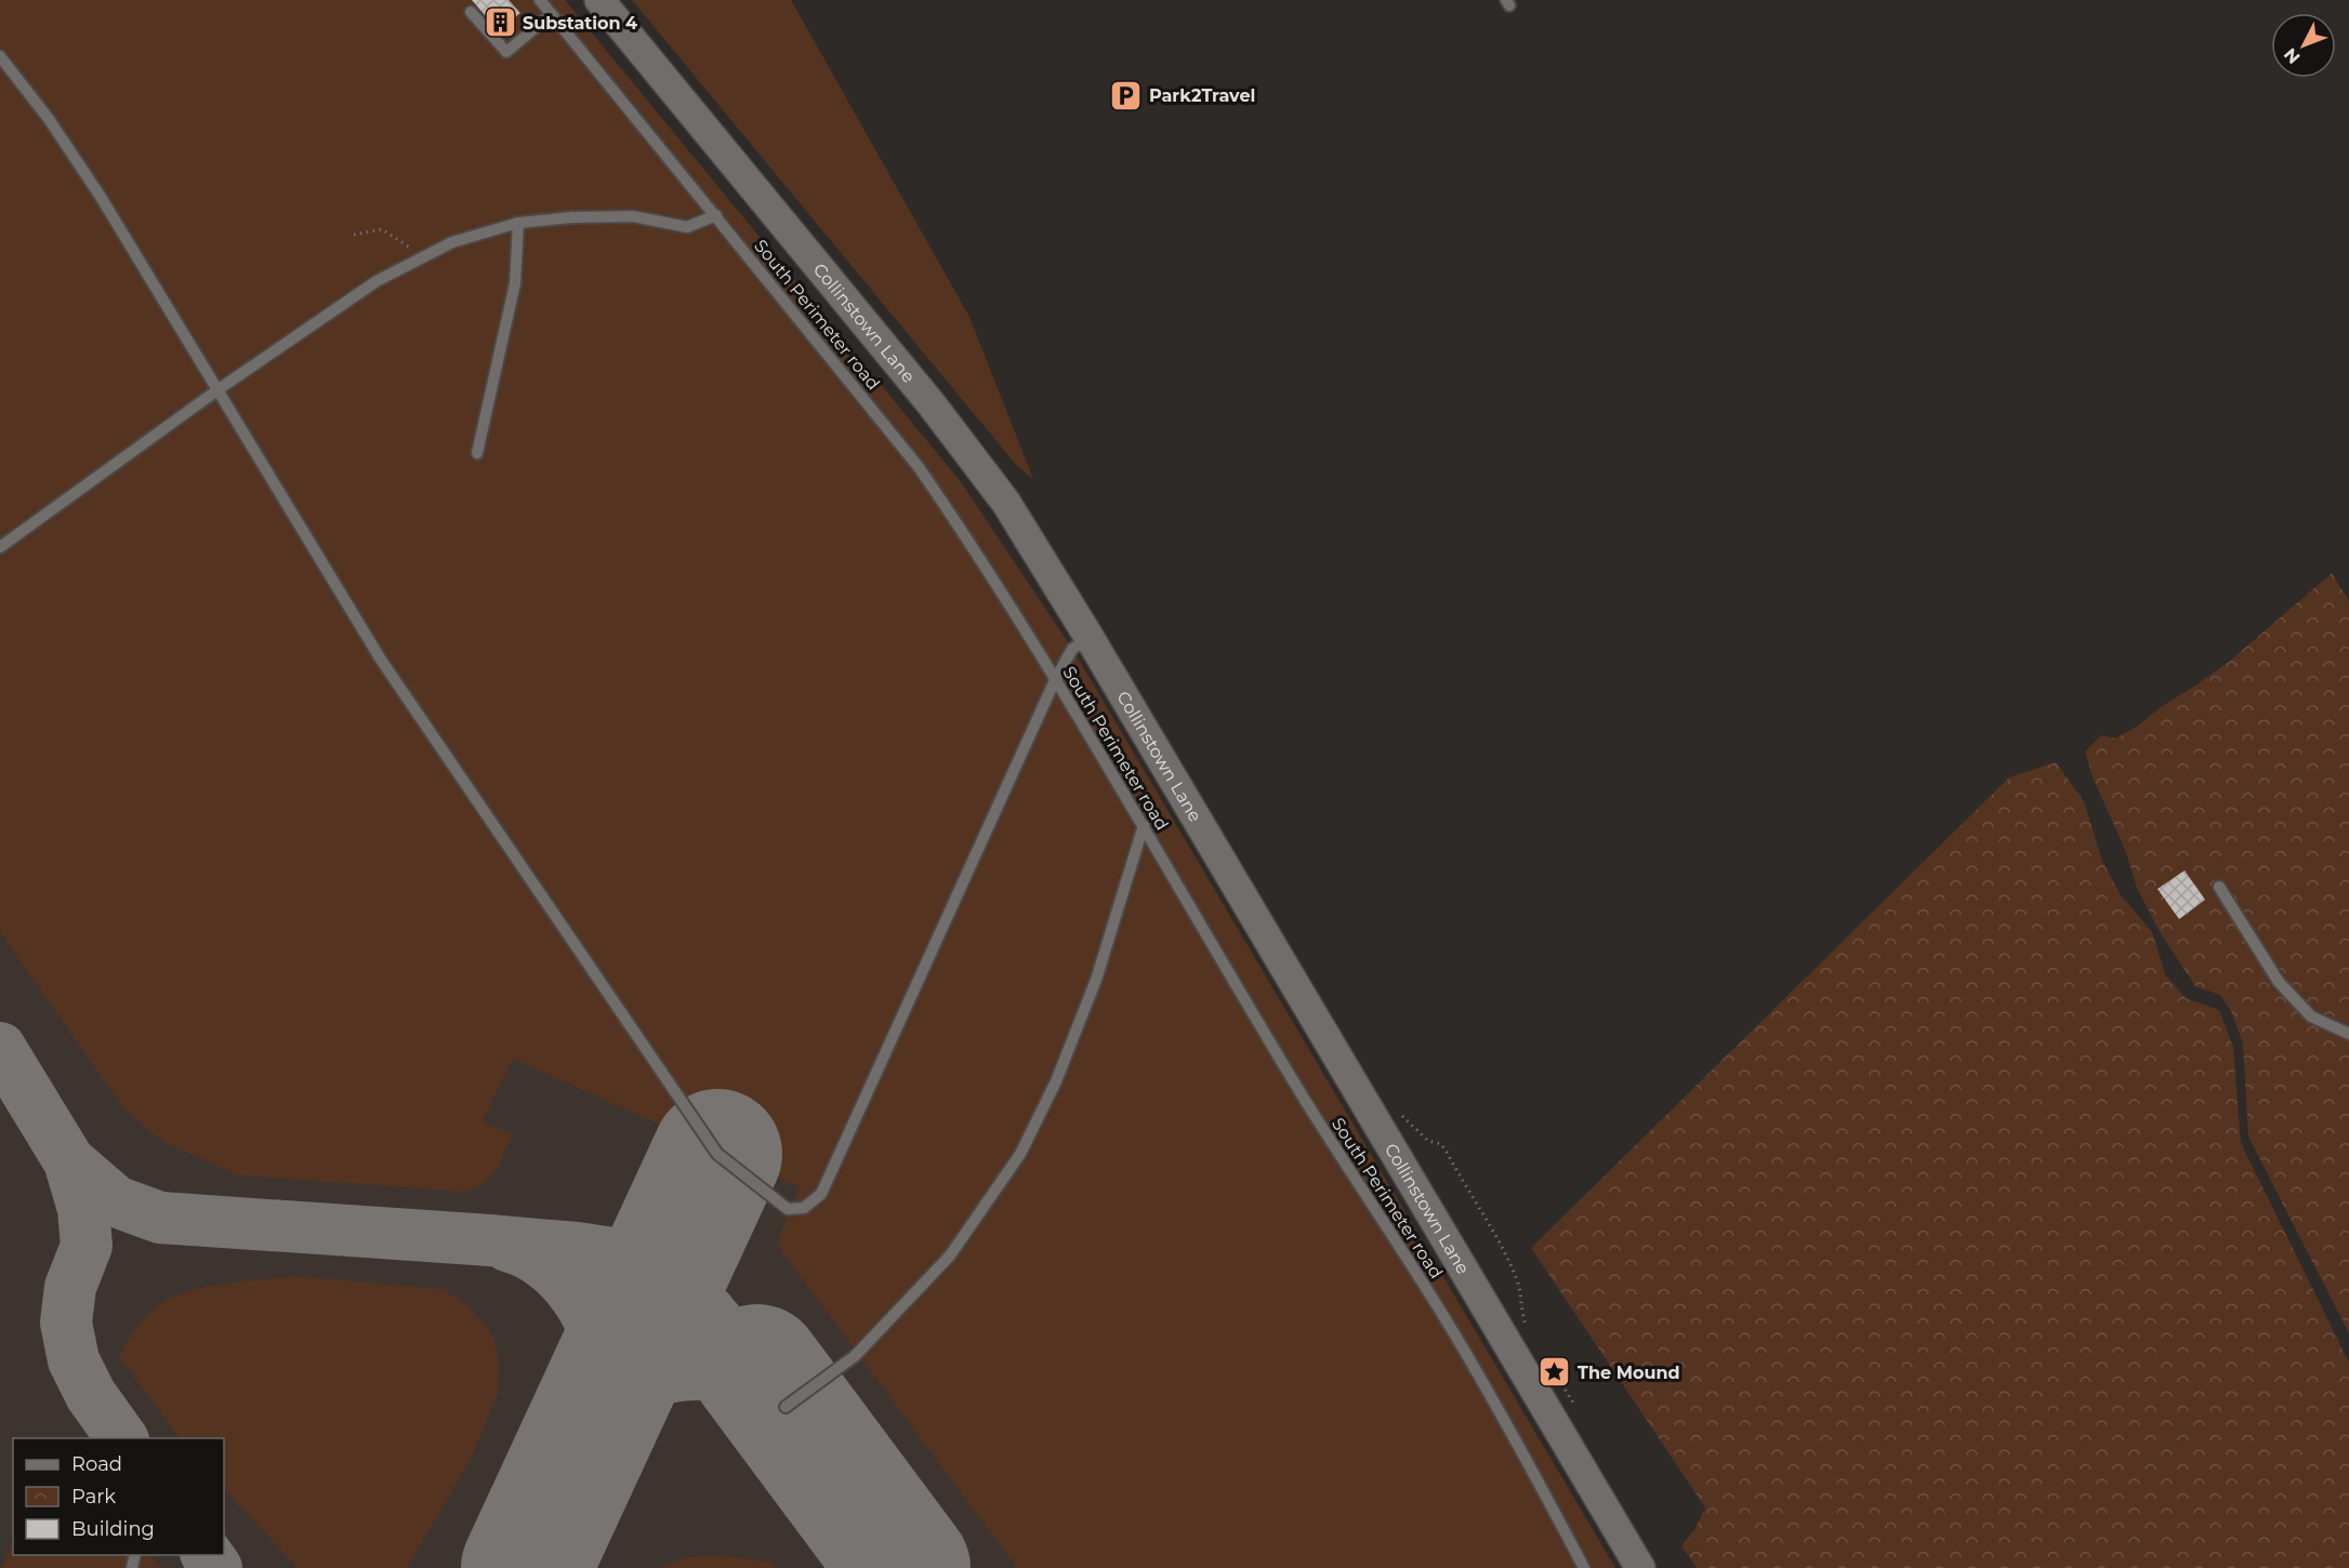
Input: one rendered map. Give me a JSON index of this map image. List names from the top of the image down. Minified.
{"streets":{"street":["Collinstown Lane"],"lane":["South Perimeter road"]},"places":{"building":["Substation 4"],"parking":["Park2Travel"],"place":["The Mound"]},"legend":["Road","Park","Building"],"north":"bottom left"}
